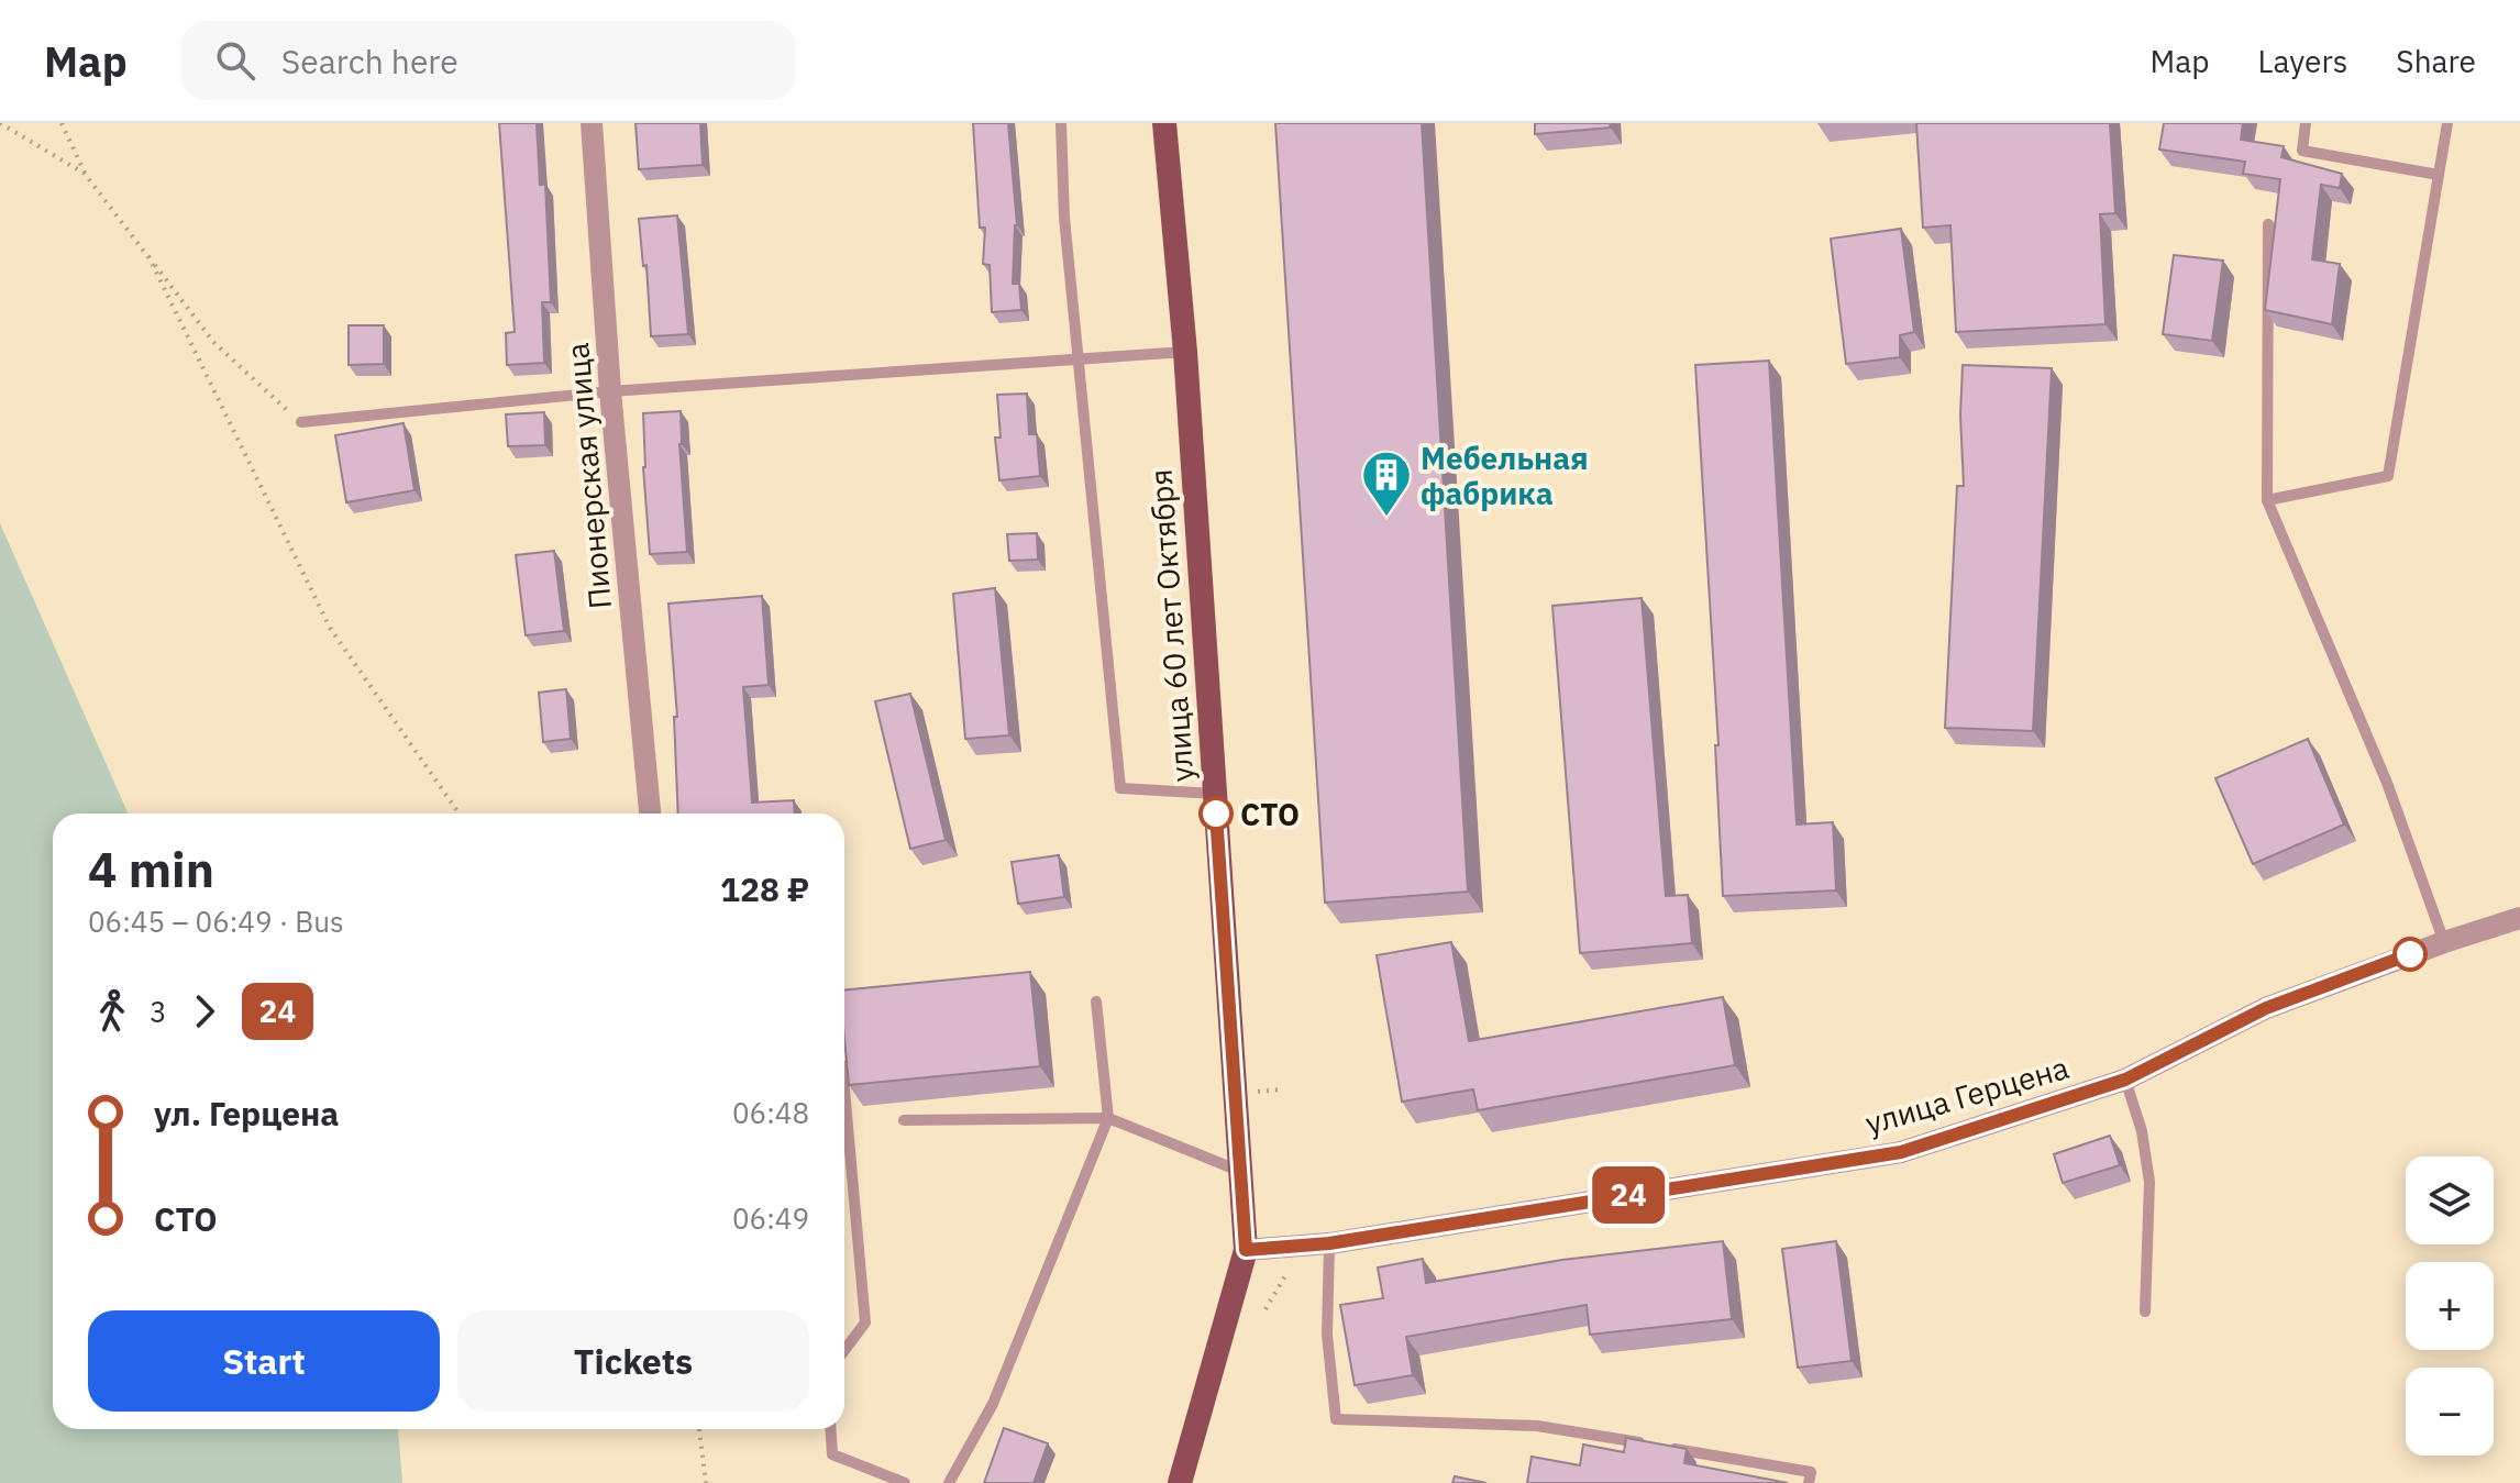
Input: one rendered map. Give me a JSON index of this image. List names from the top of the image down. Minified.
{"streets":{"main road":["улица 60 лет Октября"],"street":["Пионерская улица","улица Герцена"]},"crossings":[["улица 60 лет Октября","улица Герцена"]],"places":{"building":["Мебельная фабрика"],"other":["СТО"]},"lines":["bus line 24"],"page":{"header":"Map","search":"Search here","nav":["Map","Layers","Share"],"on_map":"24","heading":["4 min","06:45 – 06:49 · Bus","128 ₽"],"legs":["3","24"],"list":[{"name":"ул. Герцена","value":"06:48"},{"name":"СТО","value":"06:49"}],"map_buttons":["+","−"],"buttons":["Start","Tickets"]}}
